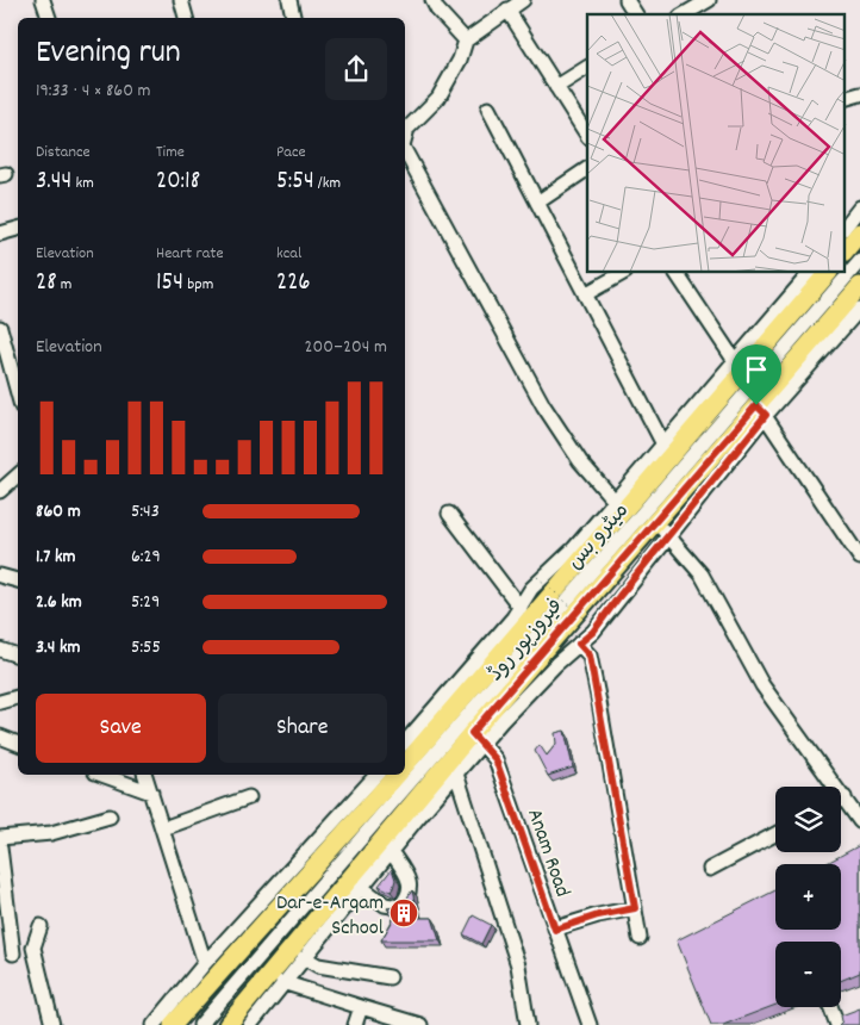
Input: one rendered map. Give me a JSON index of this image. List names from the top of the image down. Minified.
{"streets":{"main road":["فیروزپور روڈ"],"street":["میٹرو بس","Anam Road"]},"crossings":[["فیروزپور روڈ","Anam Road"]],"places":{"building":["Dar-e-Arqam School"]},"page":{"heading":["Evening run","19:33 · 4 × 860 m"],"stats":[["Distance","3.44 km"],["Time","20:18"],["Pace","5:54 /km"],["Elevation","28 m"],["Heart rate","154 bpm"],["kcal","226"]],"chart":["Elevation","200–204 m"],"list":[{"name":"860 m","note":"5:43"},{"name":"1.7 km","note":"6:29"},{"name":"2.6 km","note":"5:29"},{"name":"3.4 km","note":"5:55"}],"buttons":["Save","Share"],"map_buttons":["+","−"]}}
